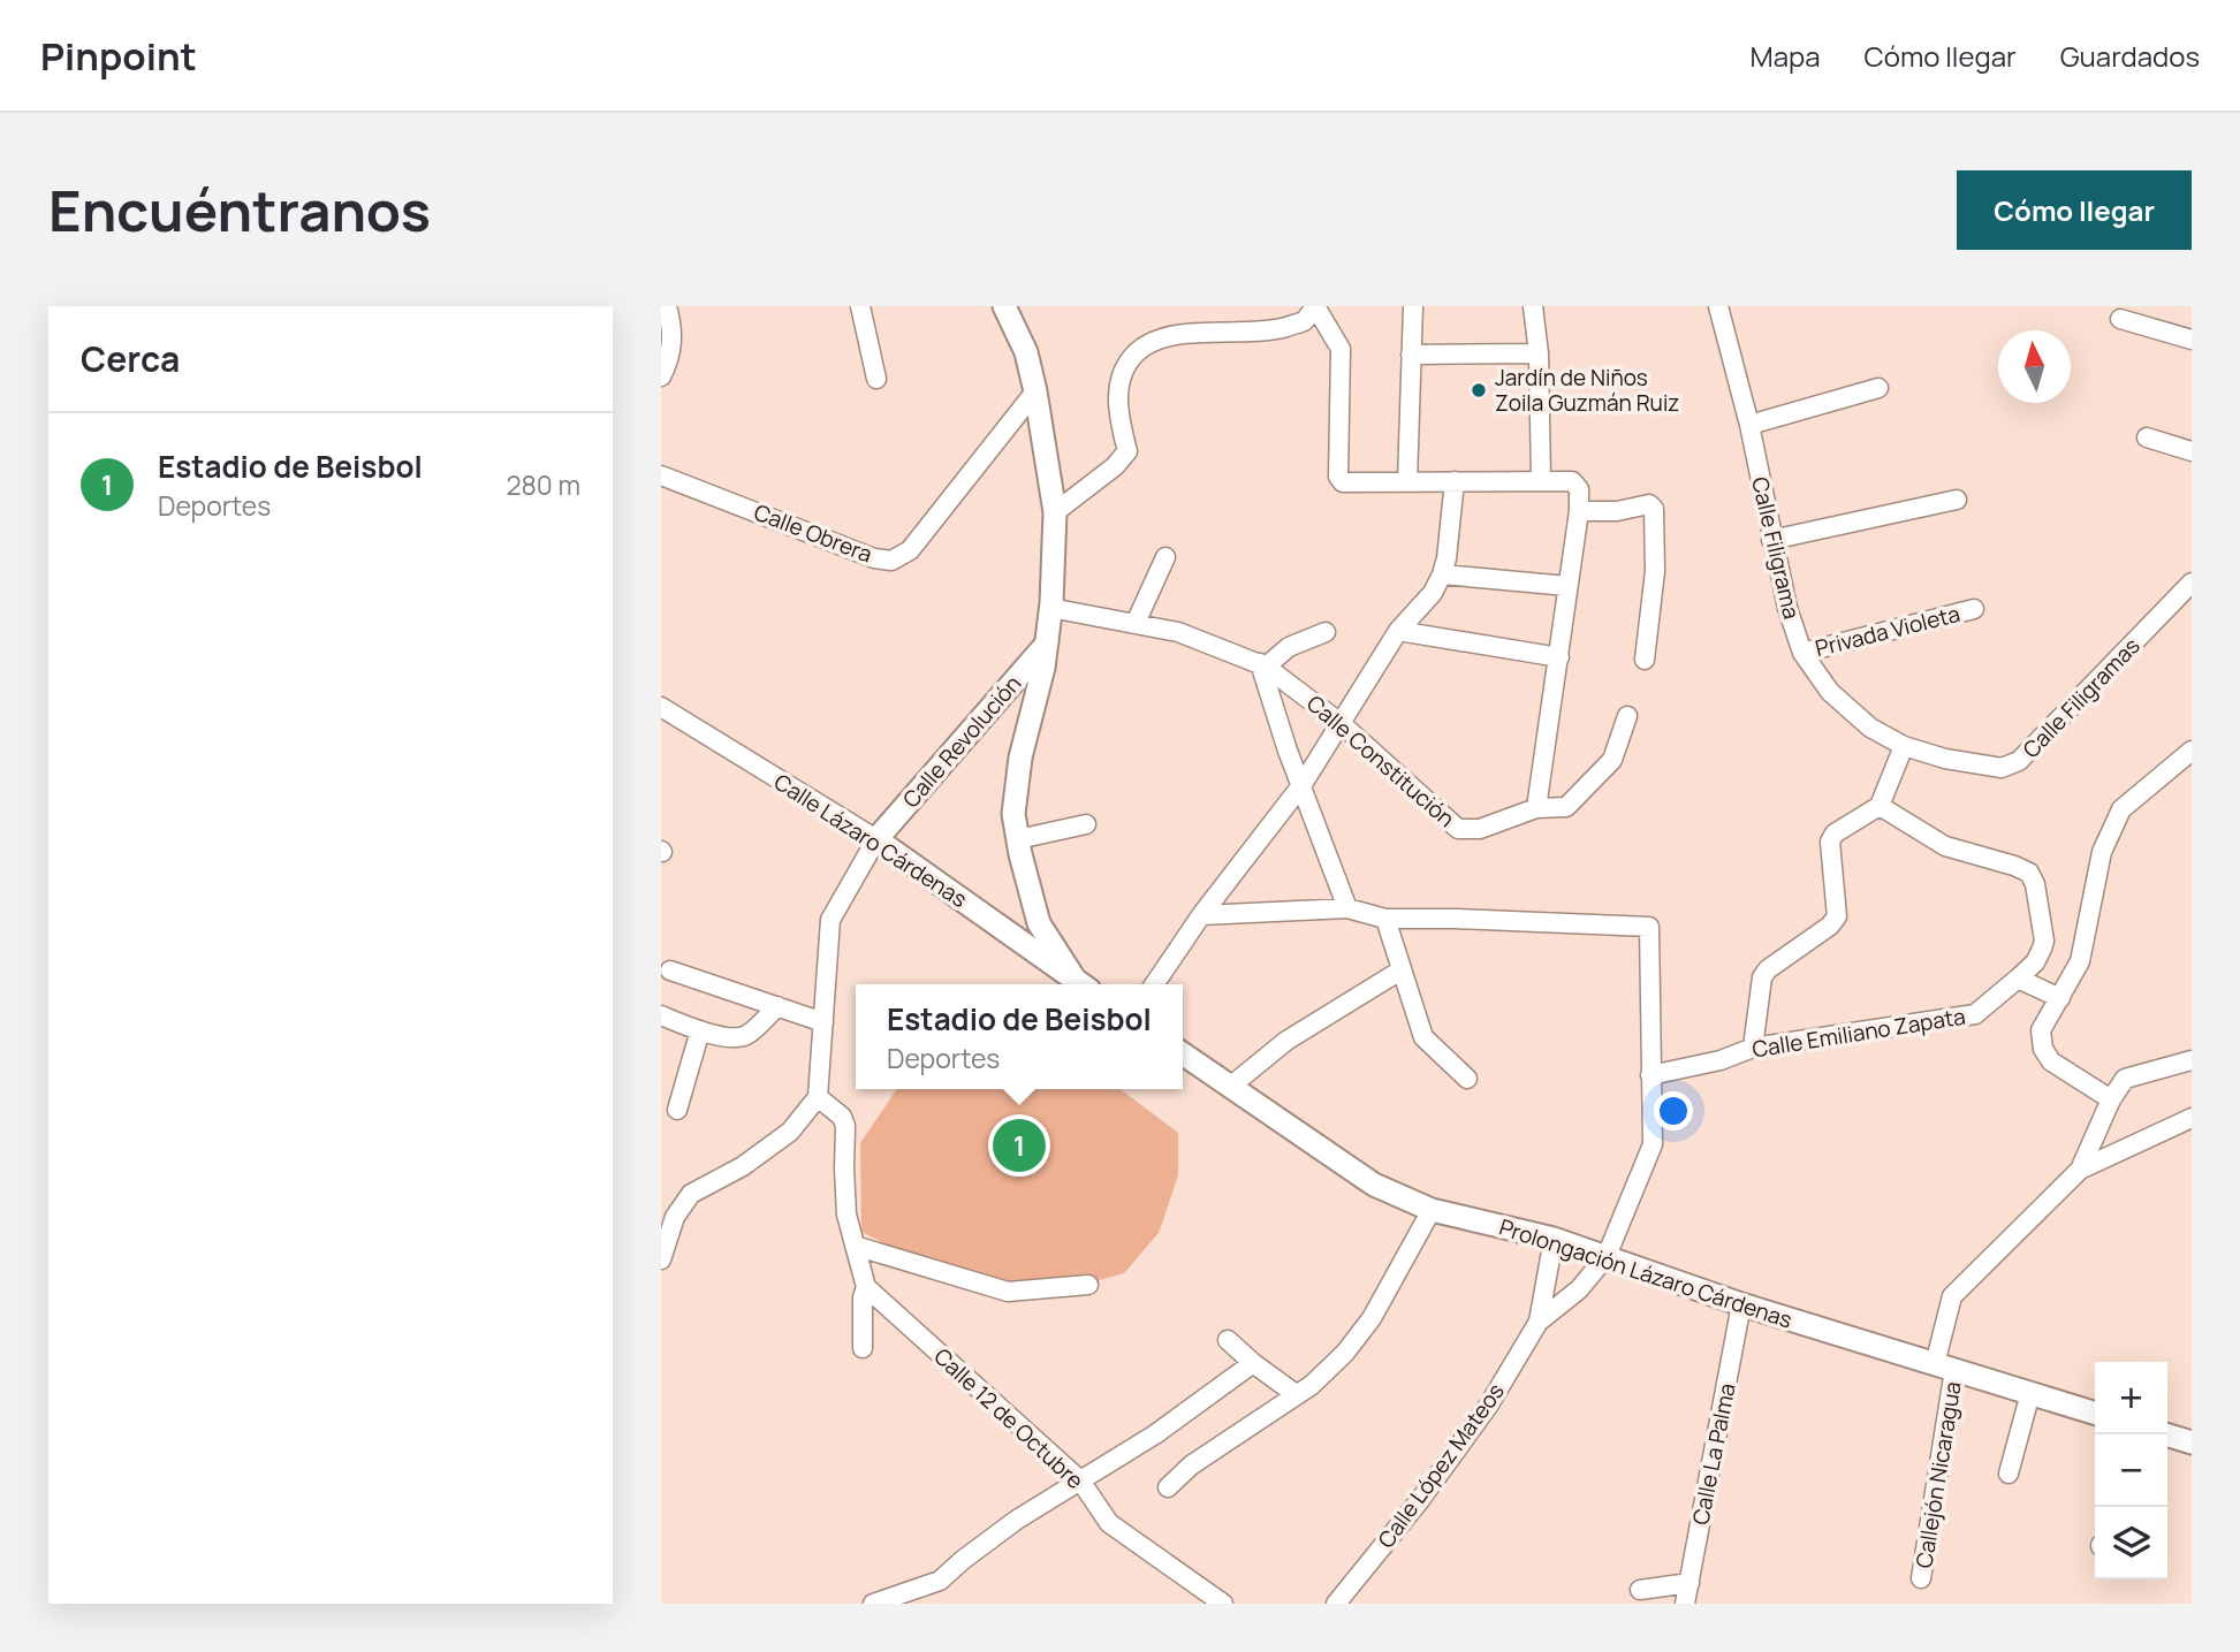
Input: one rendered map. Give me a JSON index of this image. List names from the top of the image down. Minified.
{"streets":{"main road":["Calle Revolución","Calle Lázaro Cárdenas","Prolongación Lázaro Cárdenas"],"street":["Calle Obrera","Calle Filigrama","Privada Violeta","Calle Filigramas","Calle Constitución","Calle Emiliano Zapata","Calle 12 de Octubre","Calle La Palma","Calle López Mateos","Callejón Nicaragua"]},"crossings":[["Calle Obrera","Calle Revolución"],["Calle Filigrama","Privada Violeta"],["Calle Filigrama","Calle Filigramas"],["Calle Revolución","Calle Constitución"],["Calle Revolución","Calle Lázaro Cárdenas"],["Calle Emiliano Zapata","Calle López Mateos"],["Prolongación Lázaro Cárdenas","Calle La Palma"],["Prolongación Lázaro Cárdenas","Calle López Mateos"],["Prolongación Lázaro Cárdenas","Callejón Nicaragua"]],"places":["Jardín de Niños Zoila Guzmán Ruiz"],"north":"top","page":{"header":"Pinpoint","nav":["Mapa","Cómo llegar","Guardados"],"buttons":"Cómo llegar","title":"Encuéntranos","heading":"Cerca","list":[{"mark":"1","name":"Estadio de Beisbol","note":"Deportes","value":"280 m"}],"popup":["Estadio de Beisbol","Deportes"],"pins":"1","map_buttons":["+","−"]}}
